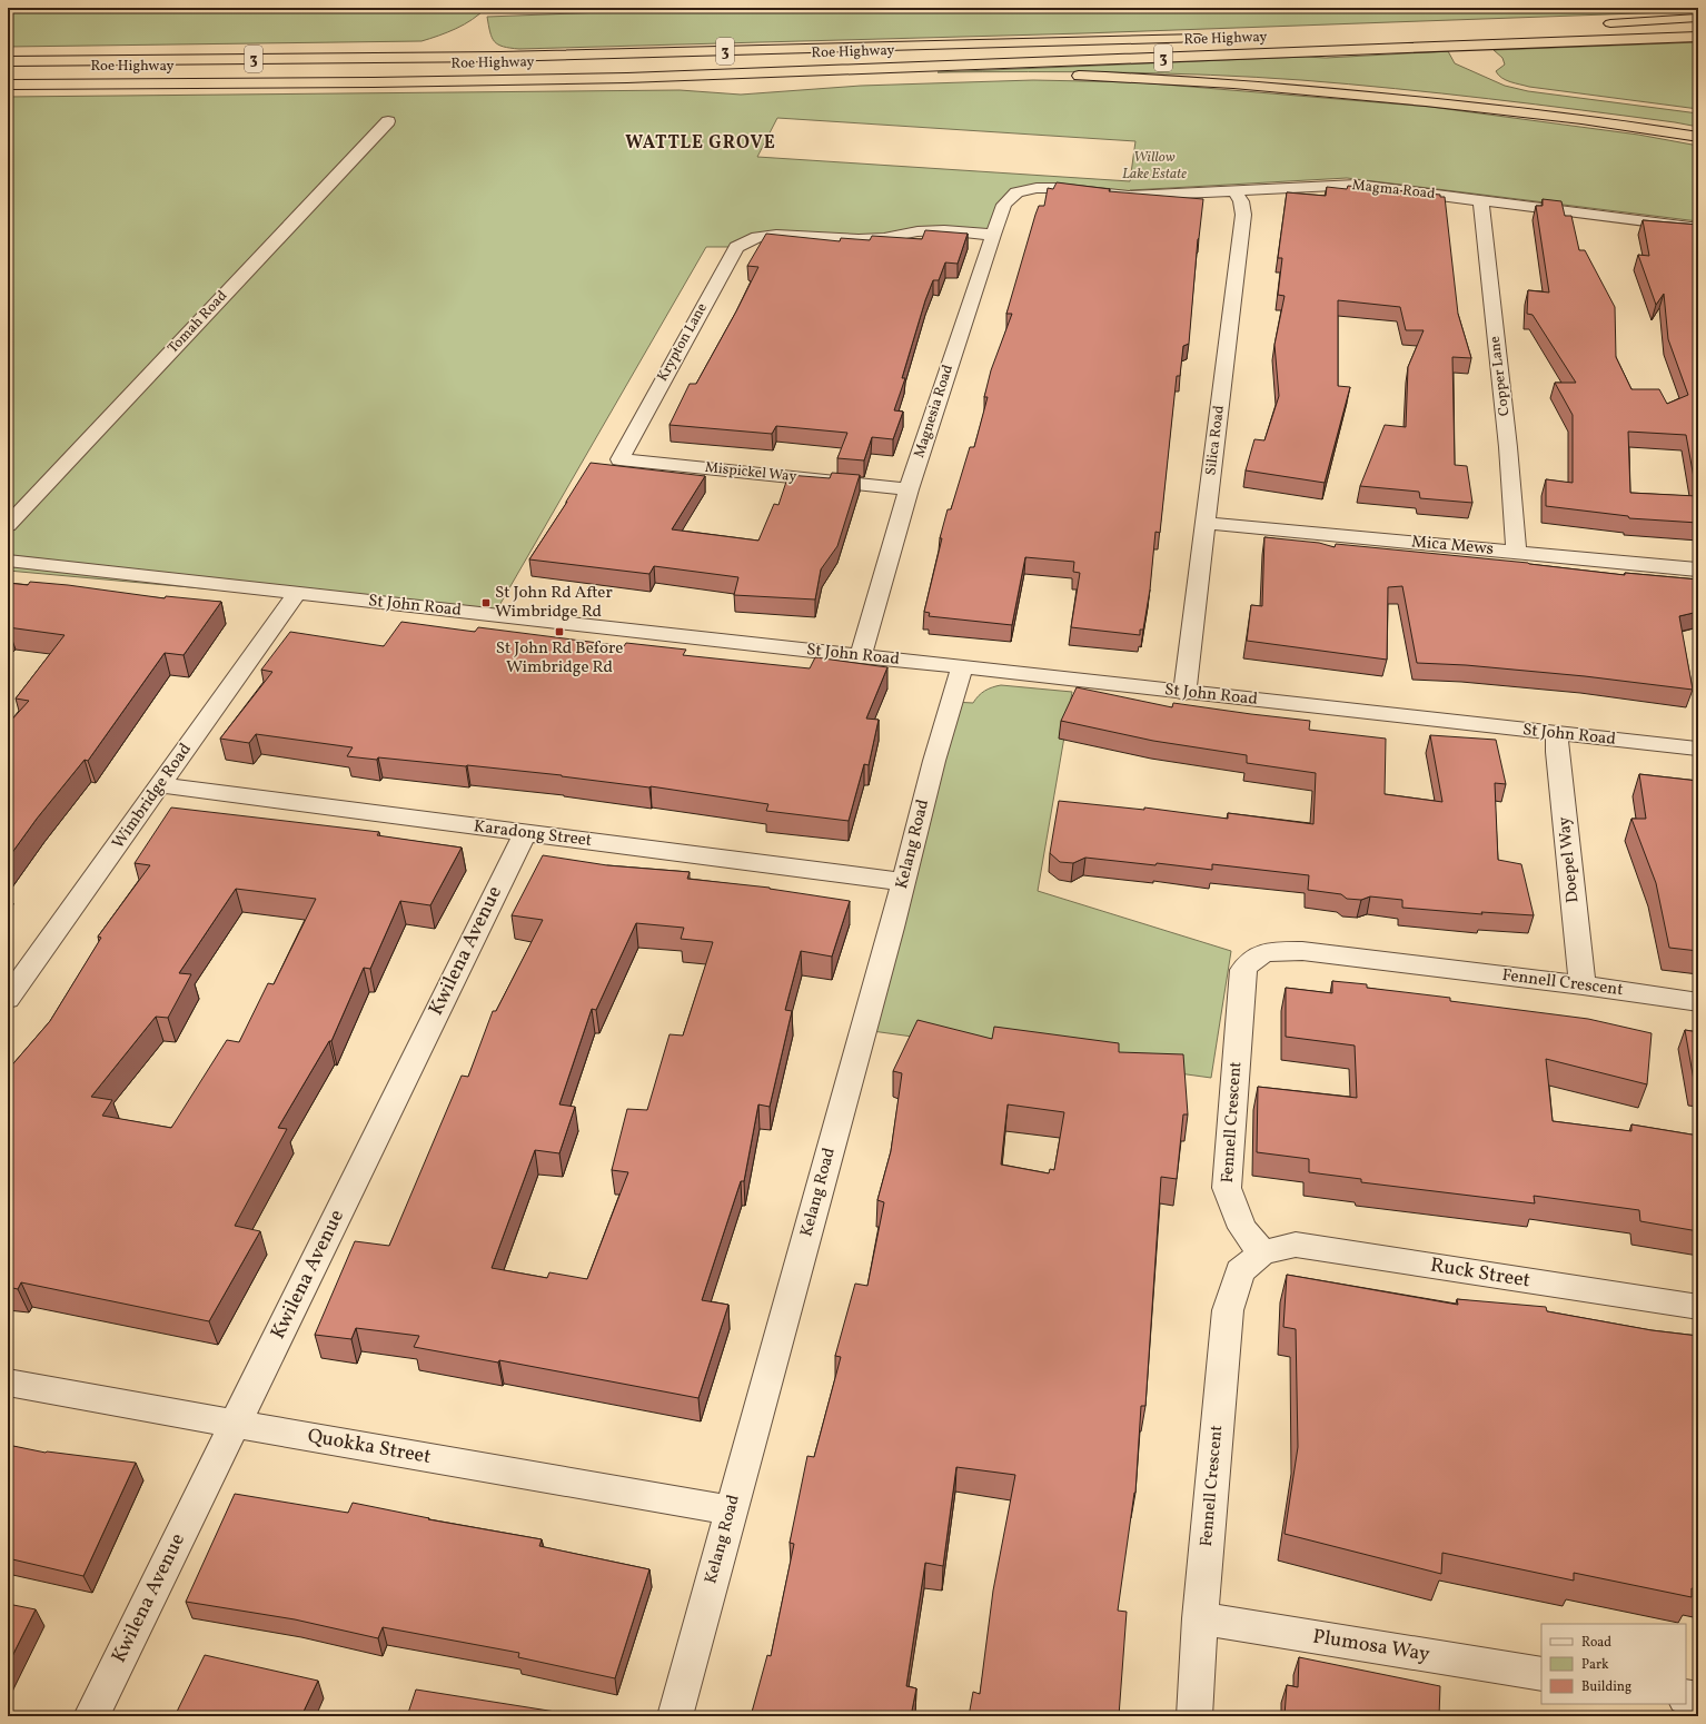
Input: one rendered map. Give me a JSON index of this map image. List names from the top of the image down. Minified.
{"streets":{"highway":["Roe Highway","3"],"street":["Magma Road","Tomah Road","Krypton Lane","Copper Lane","Magnesia Road","Silica Road","Mispickel Way","Mica Mews","St John Road","Wimbridge Road","Karadong Street","Kelang Road","Doepel Way","Kwilena Avenue","Fennell Crescent","Ruck Street","Quokka Street","Plumosa Way"]},"crossings":[["Magma Road","Copper Lane"],["Magma Road","Magnesia Road"],["Magma Road","Silica Road"],["Krypton Lane","Magnesia Road"],["Krypton Lane","Mispickel Way"],["Copper Lane","Mica Mews"],["Magnesia Road","Mispickel Way"],["Magnesia Road","St John Road"],["Silica Road","Mica Mews"],["Silica Road","St John Road"],["St John Road","Wimbridge Road"],["St John Road","Kelang Road"],["St John Road","Doepel Way"],["Wimbridge Road","Karadong Street"],["Karadong Street","Kelang Road"],["Karadong Street","Kwilena Avenue"],["Kelang Road","Quokka Street"],["Doepel Way","Fennell Crescent"],["Kwilena Avenue","Quokka Street"],["Fennell Crescent","Ruck Street"],["Fennell Crescent","Plumosa Way"]],"districts":["WATTLE GROVE"],"parks":["Willow Lake Estate"],"places":{"transit":["St John Rd After Wimbridge Rd","St John Rd Before Wimbridge Rd"]},"legend":["Road","Park","Building"]}
